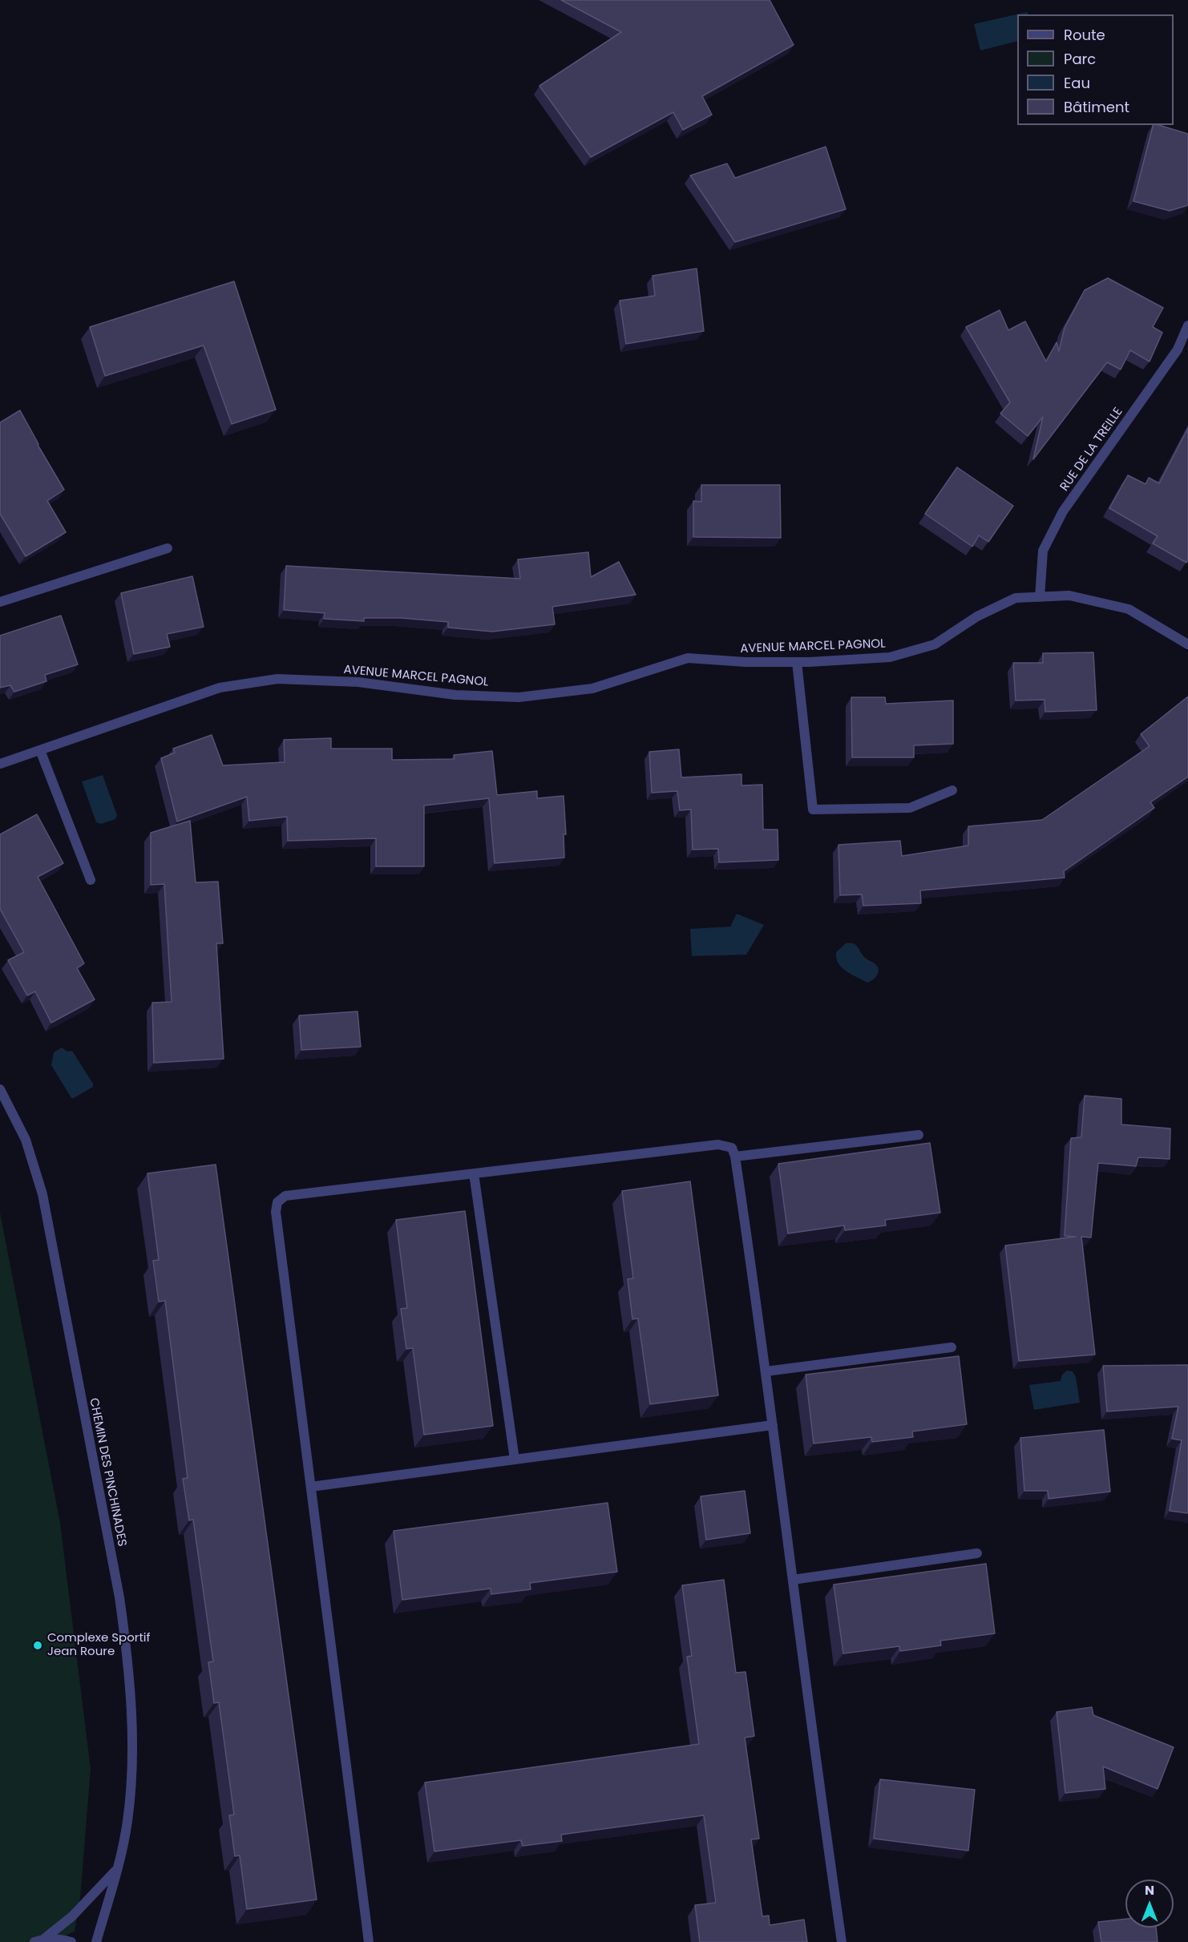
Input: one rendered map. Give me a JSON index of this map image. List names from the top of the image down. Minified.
{"streets":{"street":["RUE DE LA TREILLE","AVENUE MARCEL PAGNOL","CHEMIN DES PINCHINADES"]},"crossings":[["RUE DE LA TREILLE","AVENUE MARCEL PAGNOL"]],"places":["Complexe Sportif Jean Roure"],"legend":["Route","Parc","Eau","Bâtiment"],"north":"top"}
